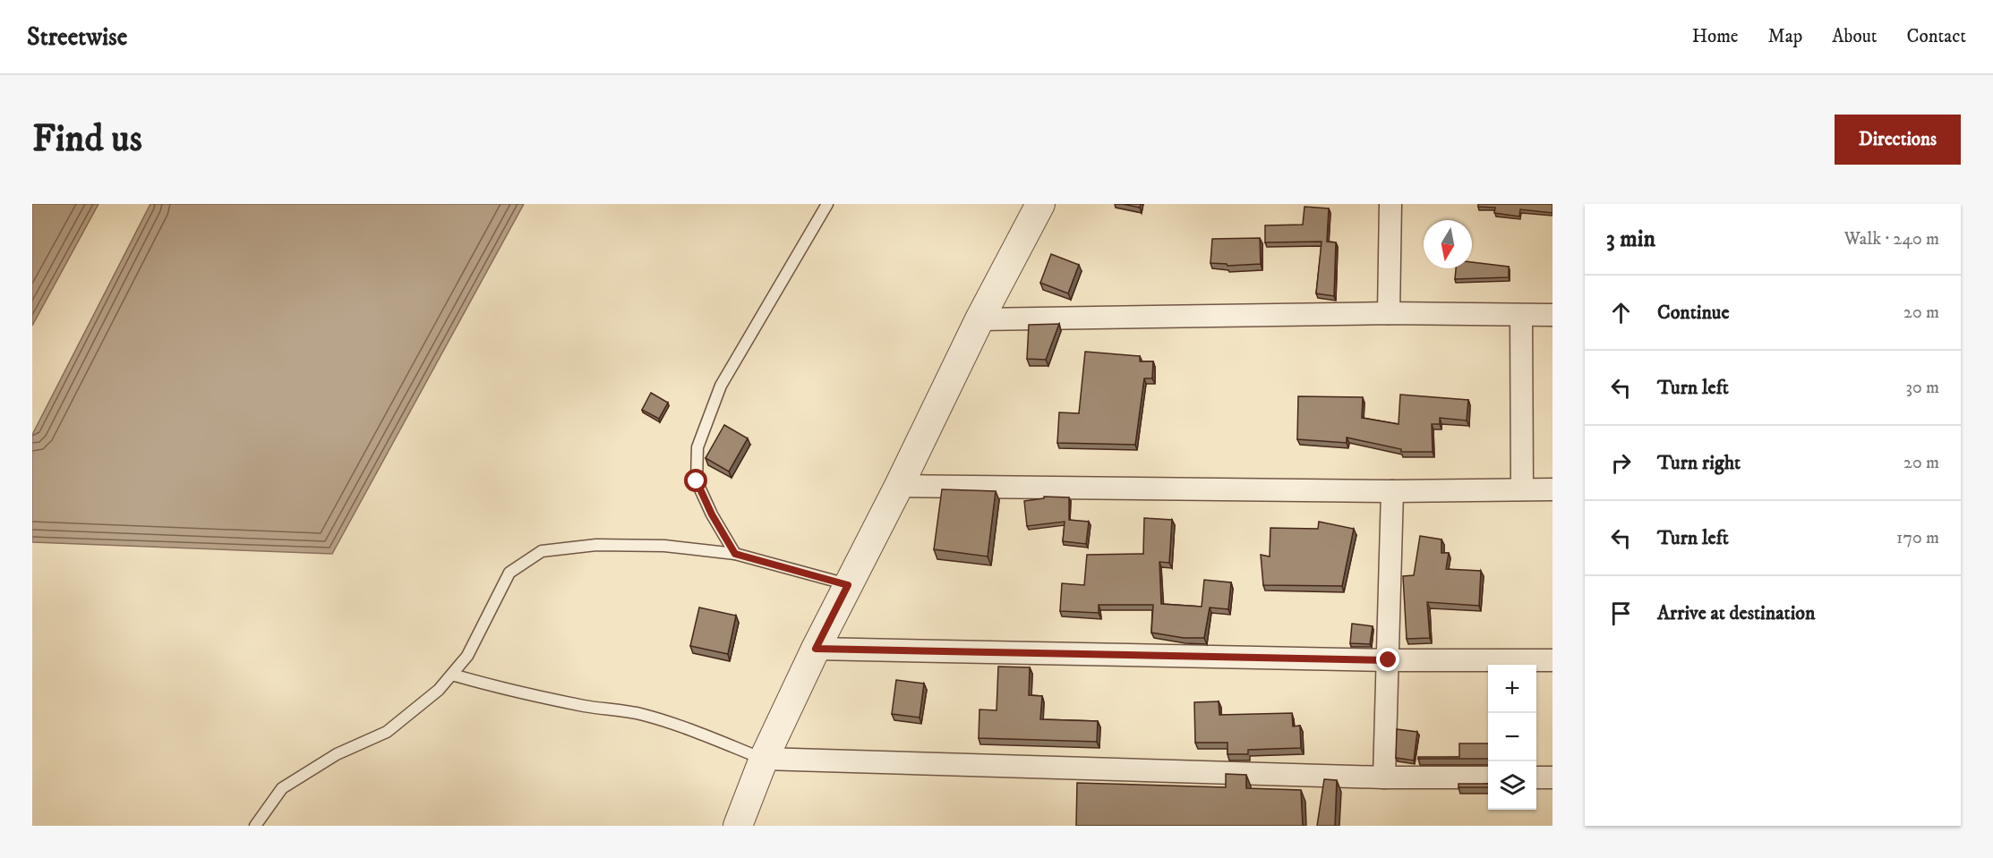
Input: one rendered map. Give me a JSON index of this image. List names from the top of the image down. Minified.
{"north":"bottom","page":{"header":"Streetwise","nav":["Home","Map","About","Contact"],"buttons":"Directions","title":"Find us","heading":["3 min","Walk · 240 m"],"list":[["Continue","20 m"],["Turn left","30 m"],["Turn right","20 m"],["Turn left","170 m"],"Arrive at destination"],"map_buttons":["+","−"]}}
